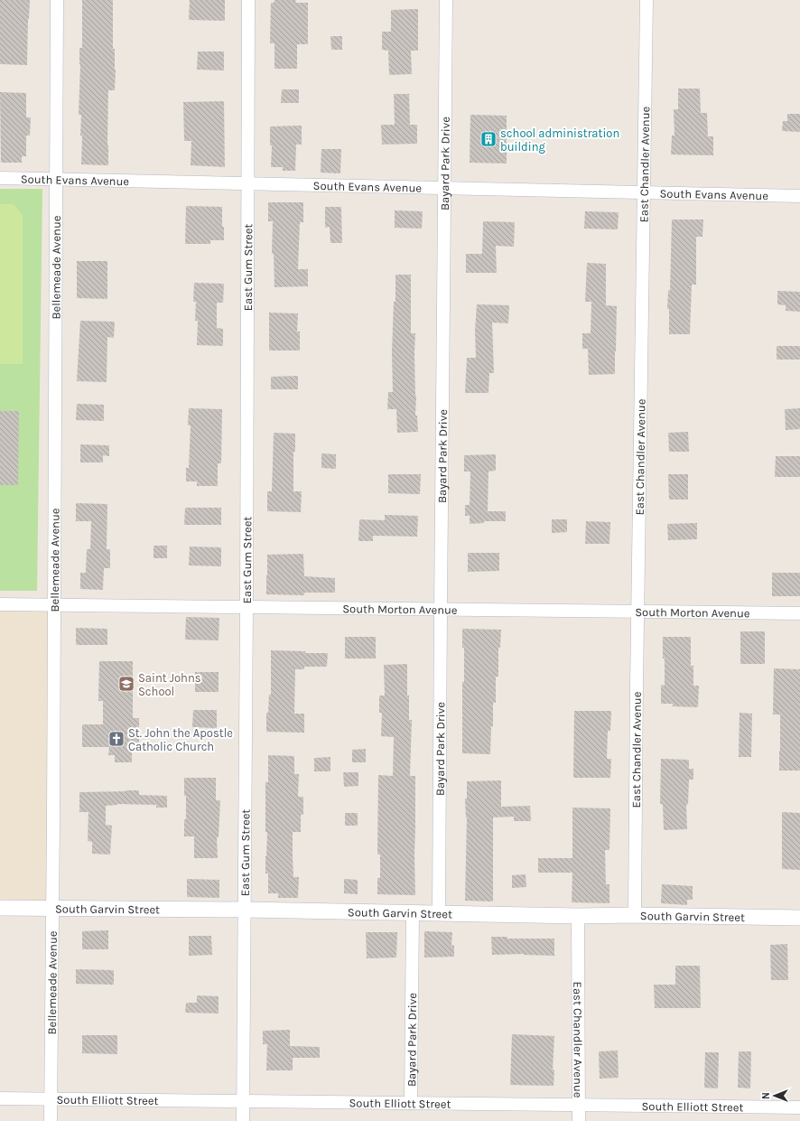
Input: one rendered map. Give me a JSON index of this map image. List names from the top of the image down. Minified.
{"streets":{"street":["Bayard Park Drive","East Chandler Avenue","South Evans Avenue","Bellemeade Avenue","East Gum Street","South Morton Avenue","South Garvin Street","South Elliott Street"]},"crossings":[["Bayard Park Drive","South Evans Avenue"],["Bayard Park Drive","South Morton Avenue"],["Bayard Park Drive","South Garvin Street"],["Bayard Park Drive","South Elliott Street"],["East Chandler Avenue","South Evans Avenue"],["East Chandler Avenue","South Morton Avenue"],["East Chandler Avenue","South Garvin Street"],["East Chandler Avenue","South Elliott Street"],["South Evans Avenue","Bellemeade Avenue"],["South Evans Avenue","East Gum Street"],["Bellemeade Avenue","South Morton Avenue"],["Bellemeade Avenue","South Garvin Street"],["Bellemeade Avenue","South Elliott Street"],["East Gum Street","South Morton Avenue"],["East Gum Street","South Garvin Street"],["East Gum Street","South Elliott Street"]],"places":{"building":["school administration building"],"school or university":["Saint Johns School"],"church":["St. John the Apostle Catholic Church"]},"north":"left"}
